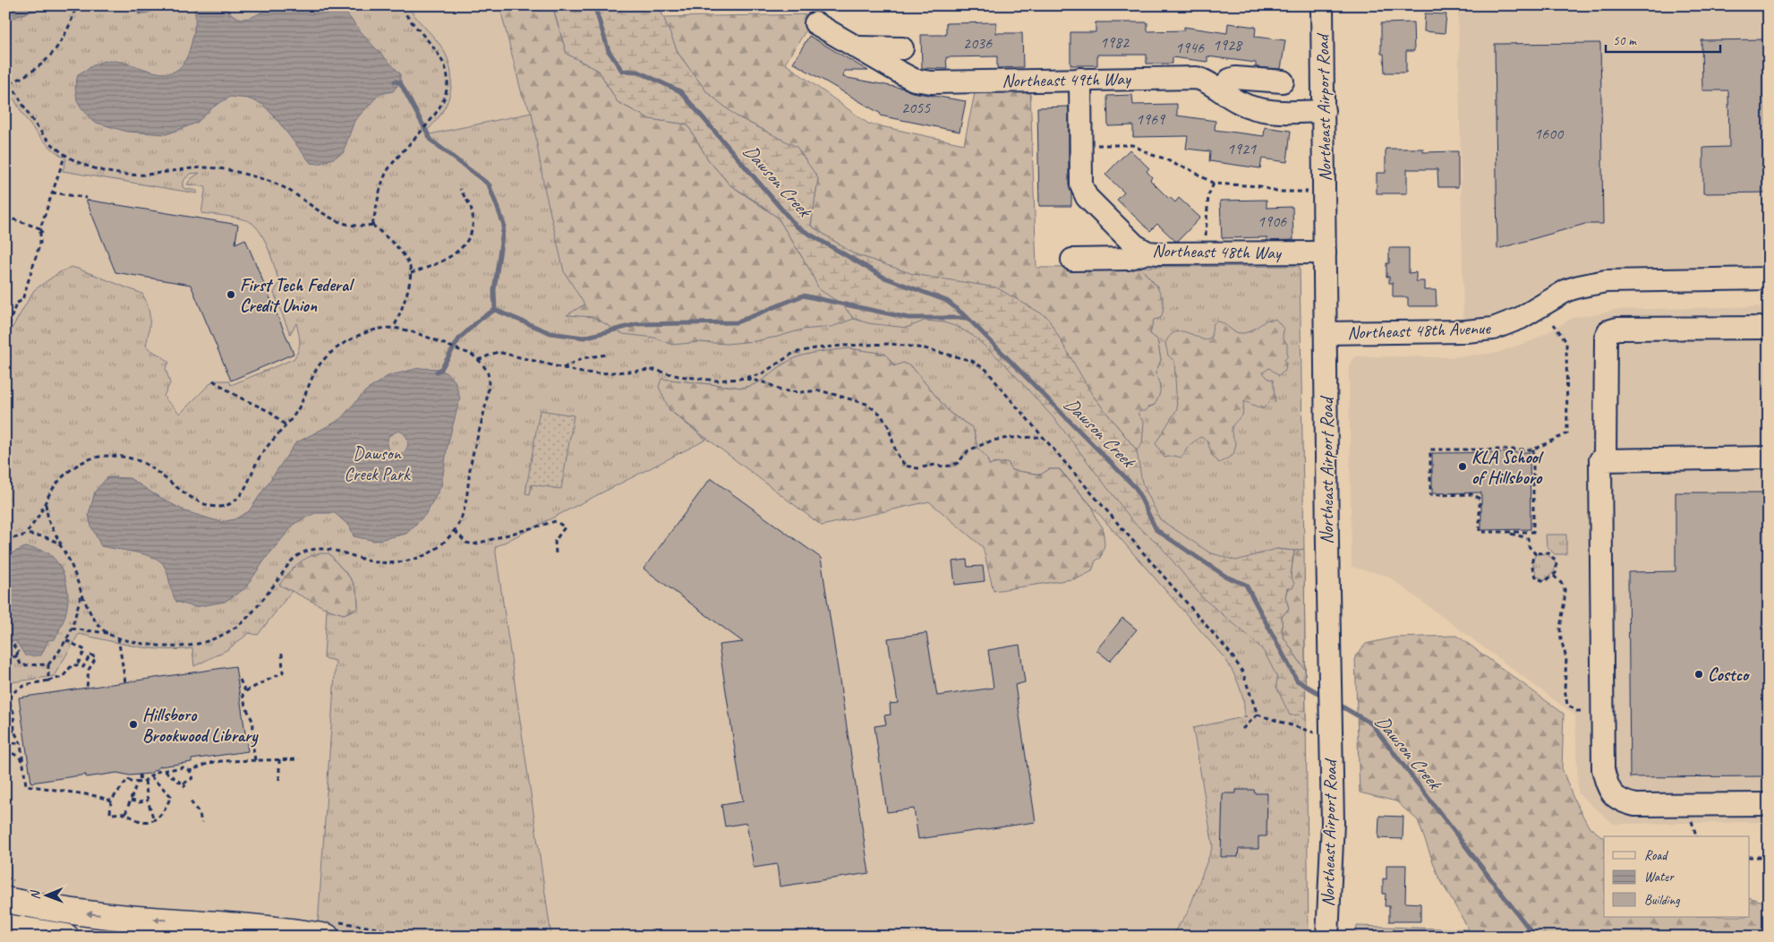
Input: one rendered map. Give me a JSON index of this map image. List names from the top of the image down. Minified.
{"streets":{"street":["Northeast 49th Way","Northeast Airport Road","Northeast 48th Way","Northeast 48th Avenue"]},"crossings":[["Northeast 49th Way","Northeast Airport Road"],["Northeast 49th Way","Northeast 48th Way"],["Northeast Airport Road","Northeast 48th Way"],["Northeast Airport Road","Northeast 48th Avenue"]],"water":["Dawson Creek"],"parks":["Dawson Creek Park"],"places":["First Tech Federal Credit Union","KLA School of Hillsboro","Costco","Hillsboro Brookwood Library"],"house_numbers":["1982","2036","1928","1946","2055","1969","1600","1921","1906"],"legend":["Road","Water","Building"],"scale_bar":"50 m","north":"left"}
